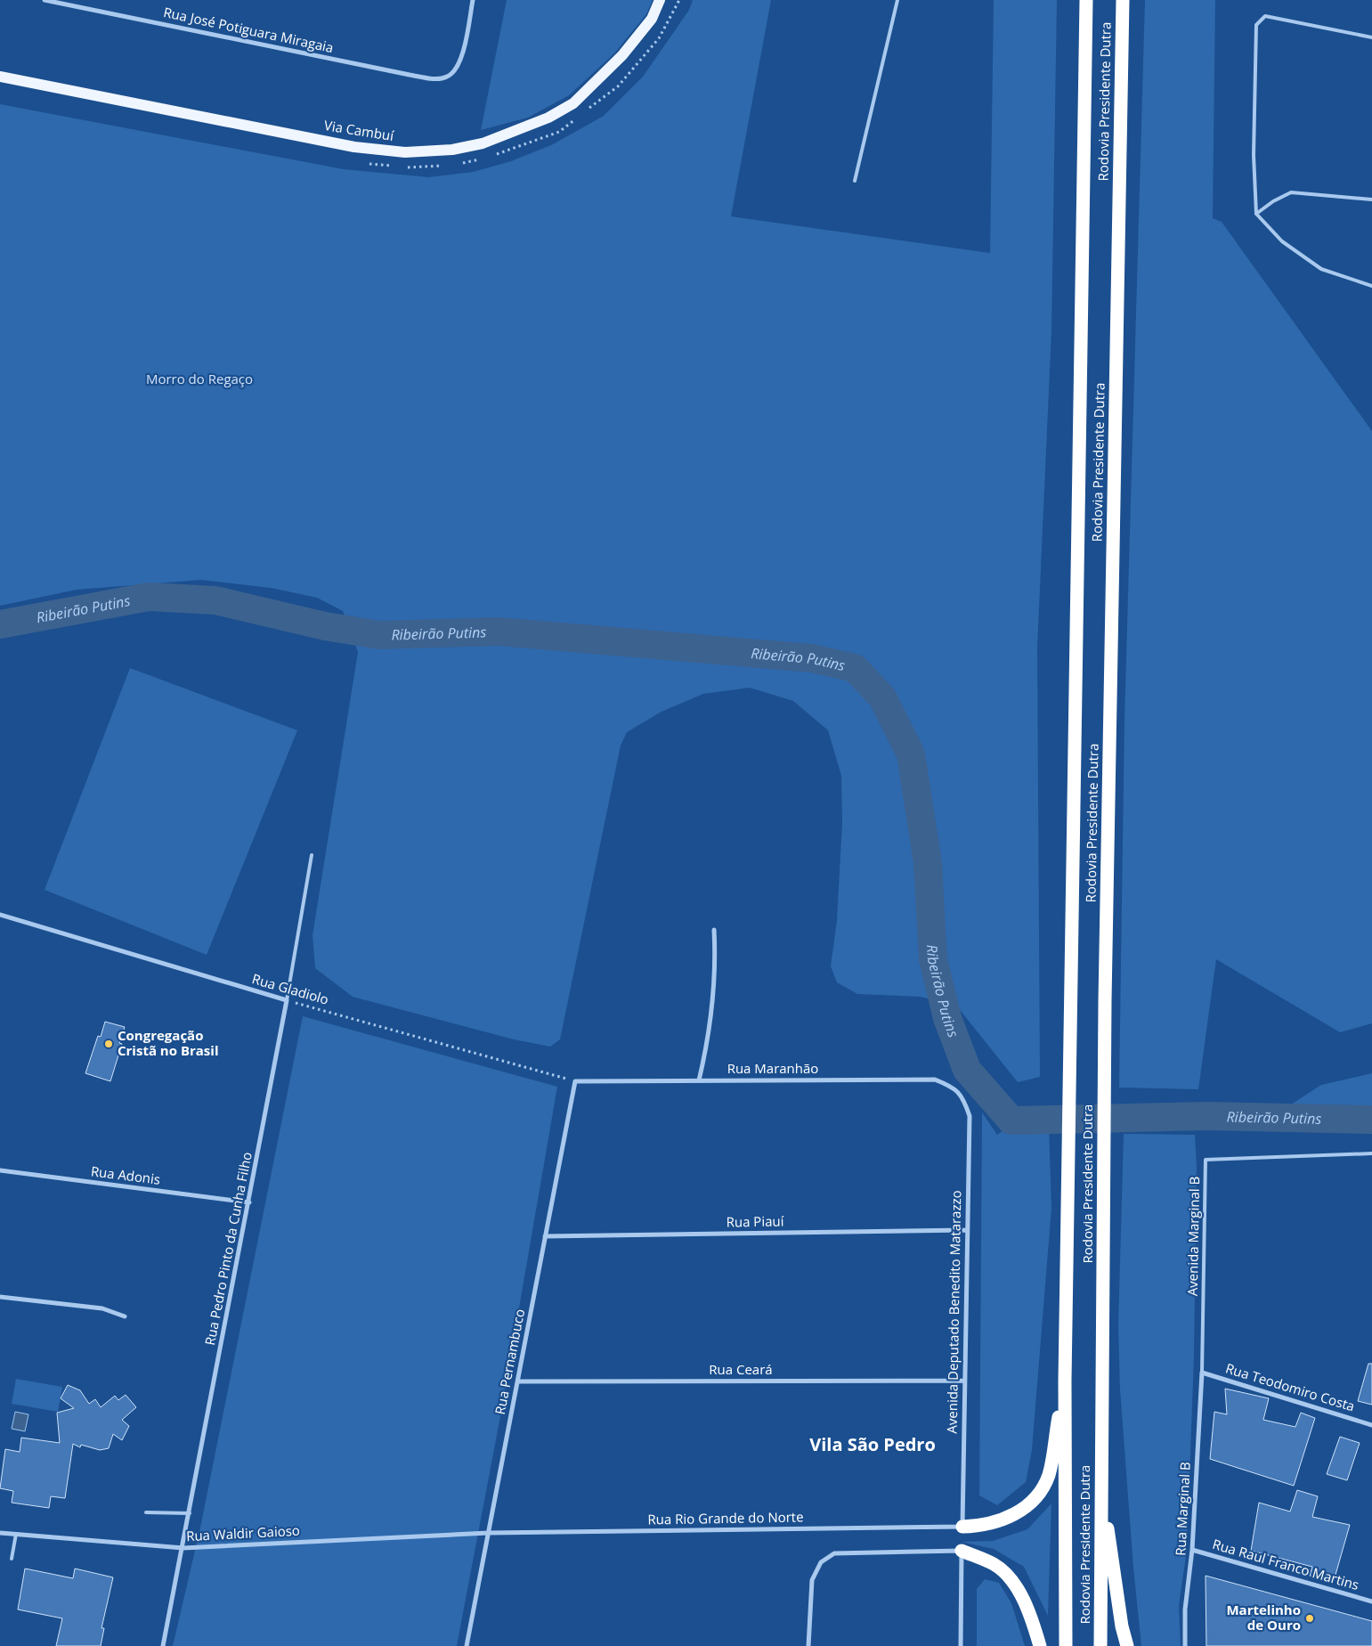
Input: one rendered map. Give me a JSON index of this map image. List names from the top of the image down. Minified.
{"streets":{"highway":["Rodovia Presidente Dutra"],"main road":["Via Cambuí"],"street":["Rua José Potiguara Miragaia","Rua Gladiolo","Rua Maranhão","Rua Adonis","Rua Piauí","Rua Pedro Pinto da Cunha Filho","Avenida Deputado Benedito Matarazzo","Rua Pernambuco","Rua Ceará","Rua Teodomiro Costa","Rua Marginal B","Rua Rio Grande do Norte","Rua Waldir Gaioso","Rua Raul Franco Martins"],"lane":["Avenida Marginal B"]},"crossings":[["Rua Gladiolo","Rua Maranhão"],["Rua Gladiolo","Rua Pedro Pinto da Cunha Filho"],["Rua Gladiolo","Rua Pernambuco"],["Rua Maranhão","Avenida Deputado Benedito Matarazzo"],["Rua Maranhão","Rua Pernambuco"],["Rua Adonis","Rua Pedro Pinto da Cunha Filho"],["Rua Piauí","Avenida Deputado Benedito Matarazzo"],["Rua Piauí","Rua Pernambuco"],["Avenida Marginal B","Rua Teodomiro Costa"],["Avenida Marginal B","Rua Marginal B"],["Rua Pedro Pinto da Cunha Filho","Rua Waldir Gaioso"],["Avenida Deputado Benedito Matarazzo","Rua Ceará"],["Avenida Deputado Benedito Matarazzo","Rua Rio Grande do Norte"],["Rua Pernambuco","Rua Ceará"],["Rua Pernambuco","Rua Rio Grande do Norte"],["Rua Pernambuco","Rua Waldir Gaioso"],["Rua Teodomiro Costa","Rua Marginal B"],["Rua Marginal B","Rua Raul Franco Martins"],["Rua Rio Grande do Norte","Rua Waldir Gaioso"]],"districts":["Vila São Pedro"],"water":["Ribeirão Putins"],"parks":["Morro do Regaço"],"places":["Congregação Cristã no Brasil","Martelinho de Ouro"]}
